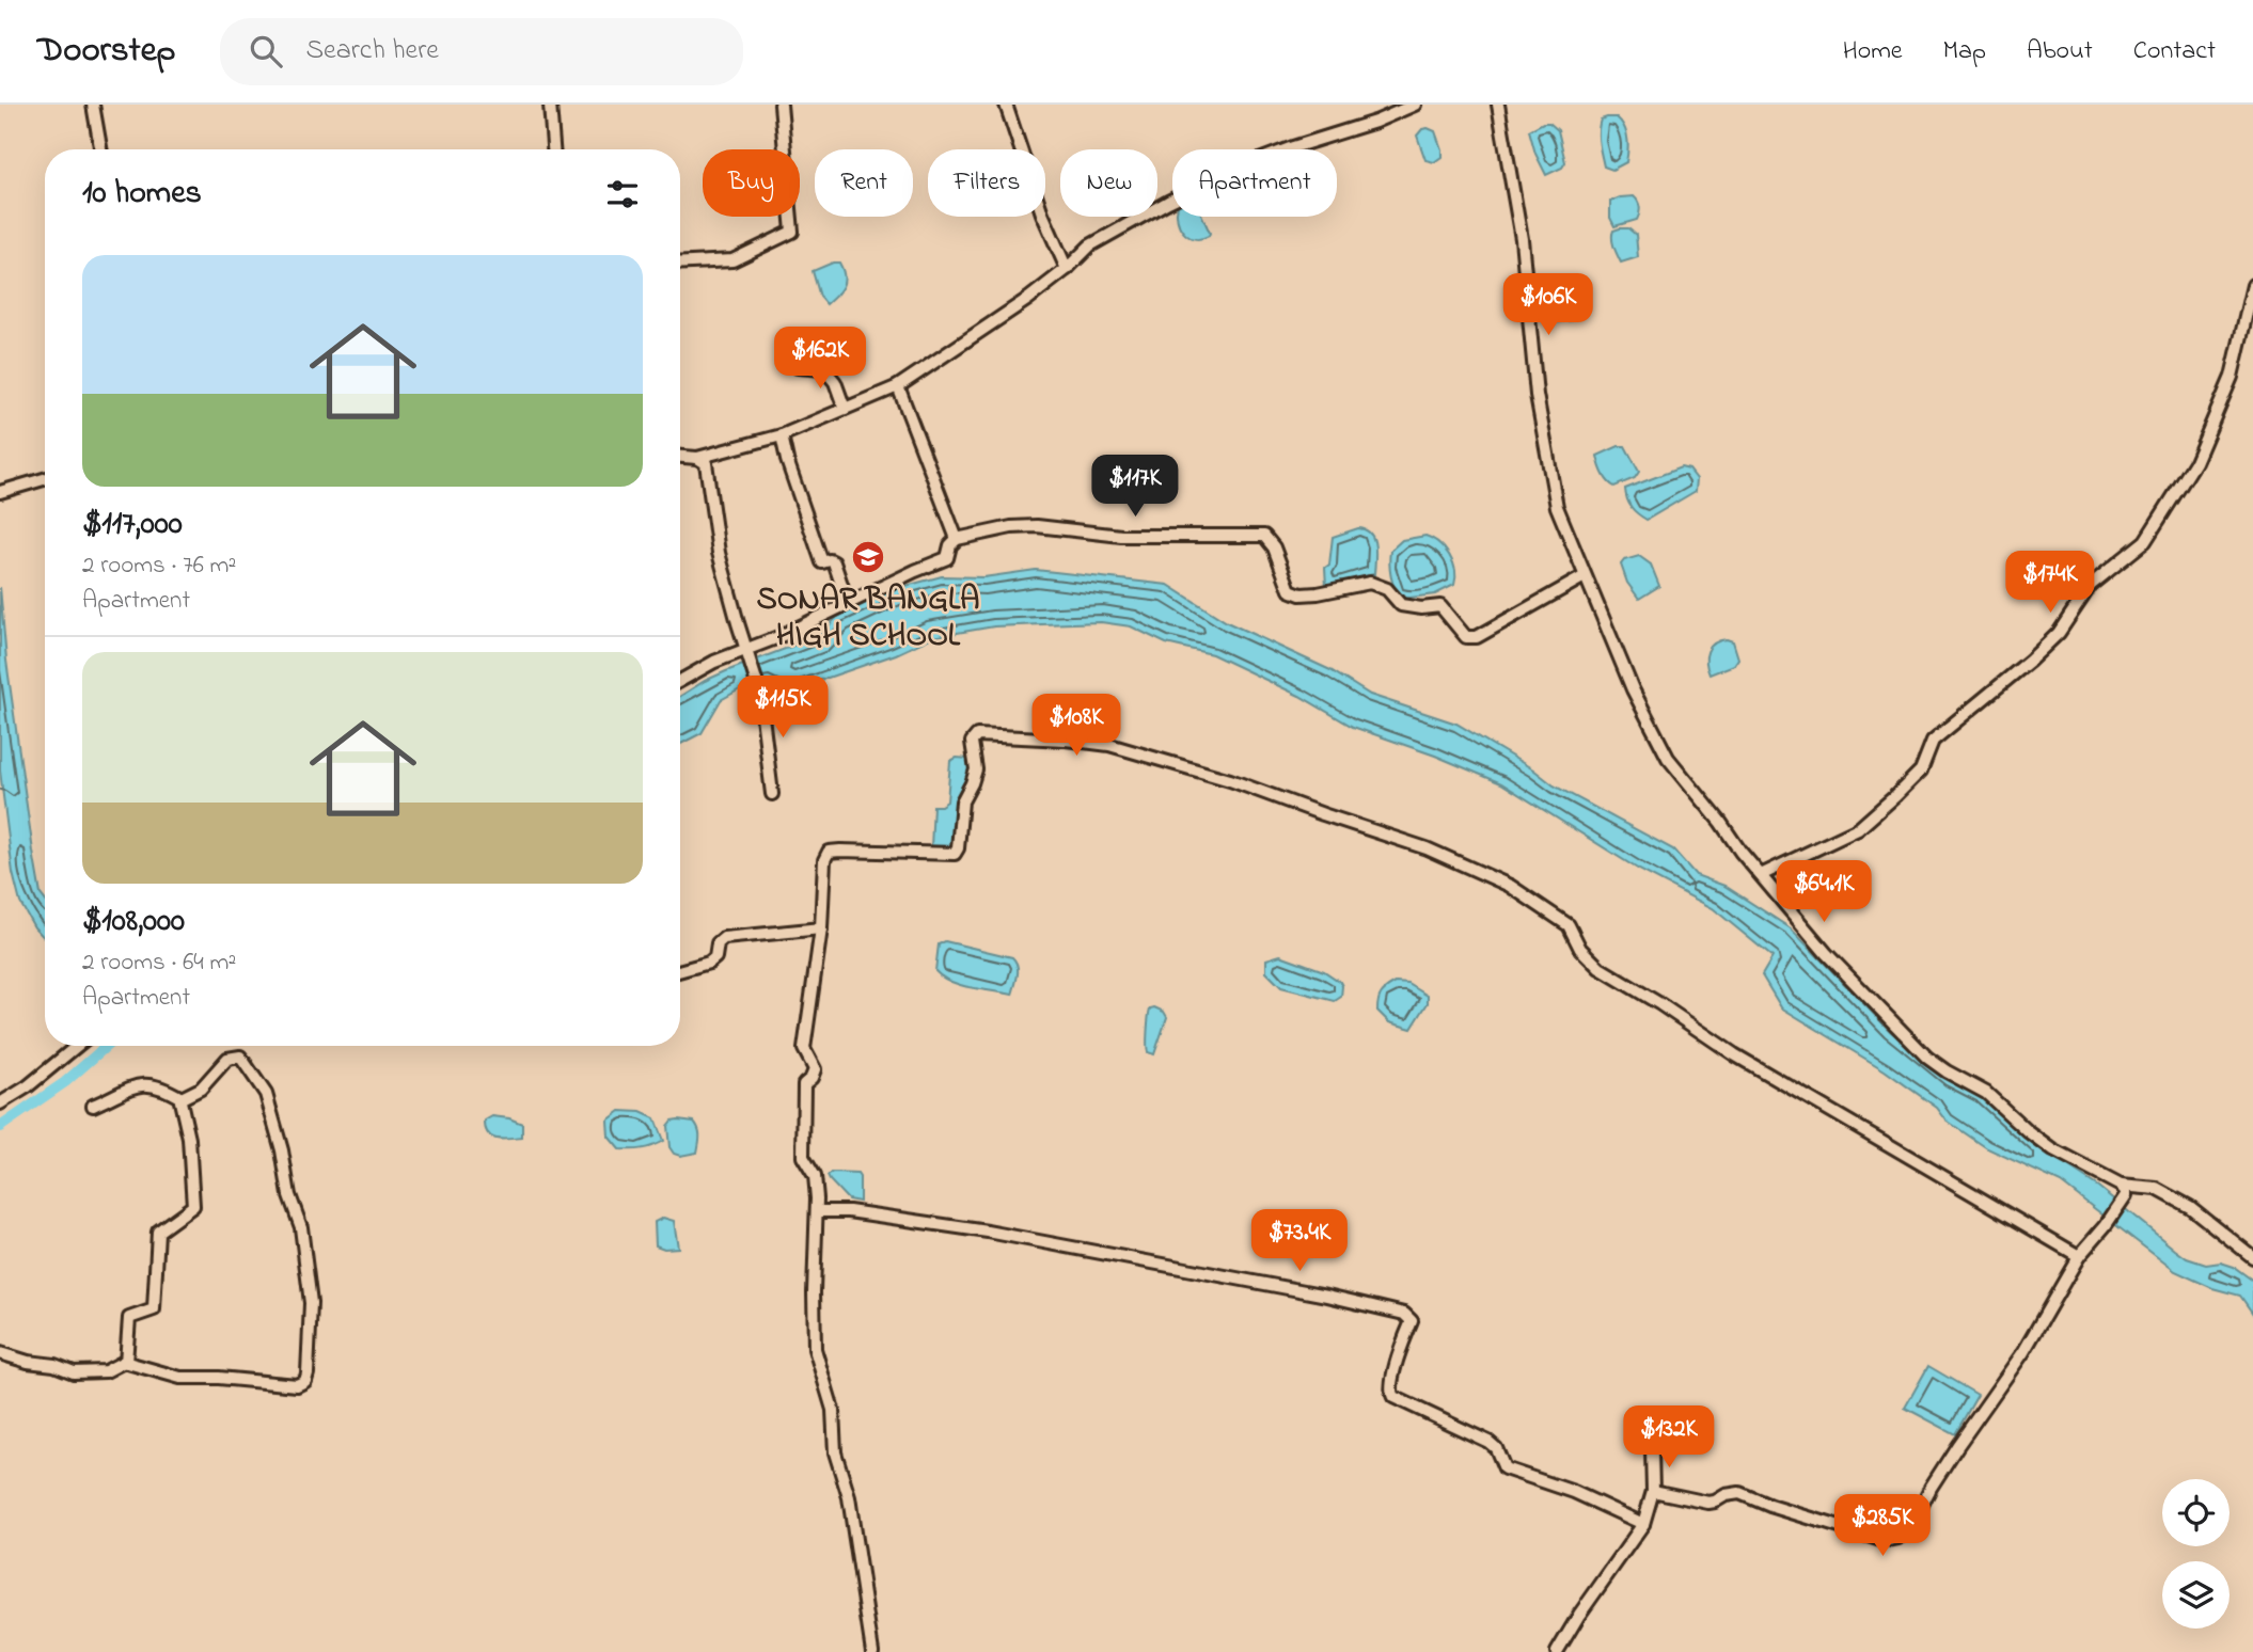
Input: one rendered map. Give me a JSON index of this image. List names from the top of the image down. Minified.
{"places":{"school or university":["SONAR BANGLA HIGH SCHOOL"]},"page":{"header":"Doorstep","search":"Search here","nav":["Home","Map","About","Contact"],"chip":["Buy","Rent","Filters","New","Apartment"],"heading":"10 homes","list":[{"name":"$117,000","note":"2 rooms · 76 m² · Apartment"},{"name":"$108,000","note":"2 rooms · 64 m² · Apartment"}],"price":["$106K","$162K","$117K","$174K","$115K","$108K","$64.1K","$73.4K","$132K","$285K"]}}
